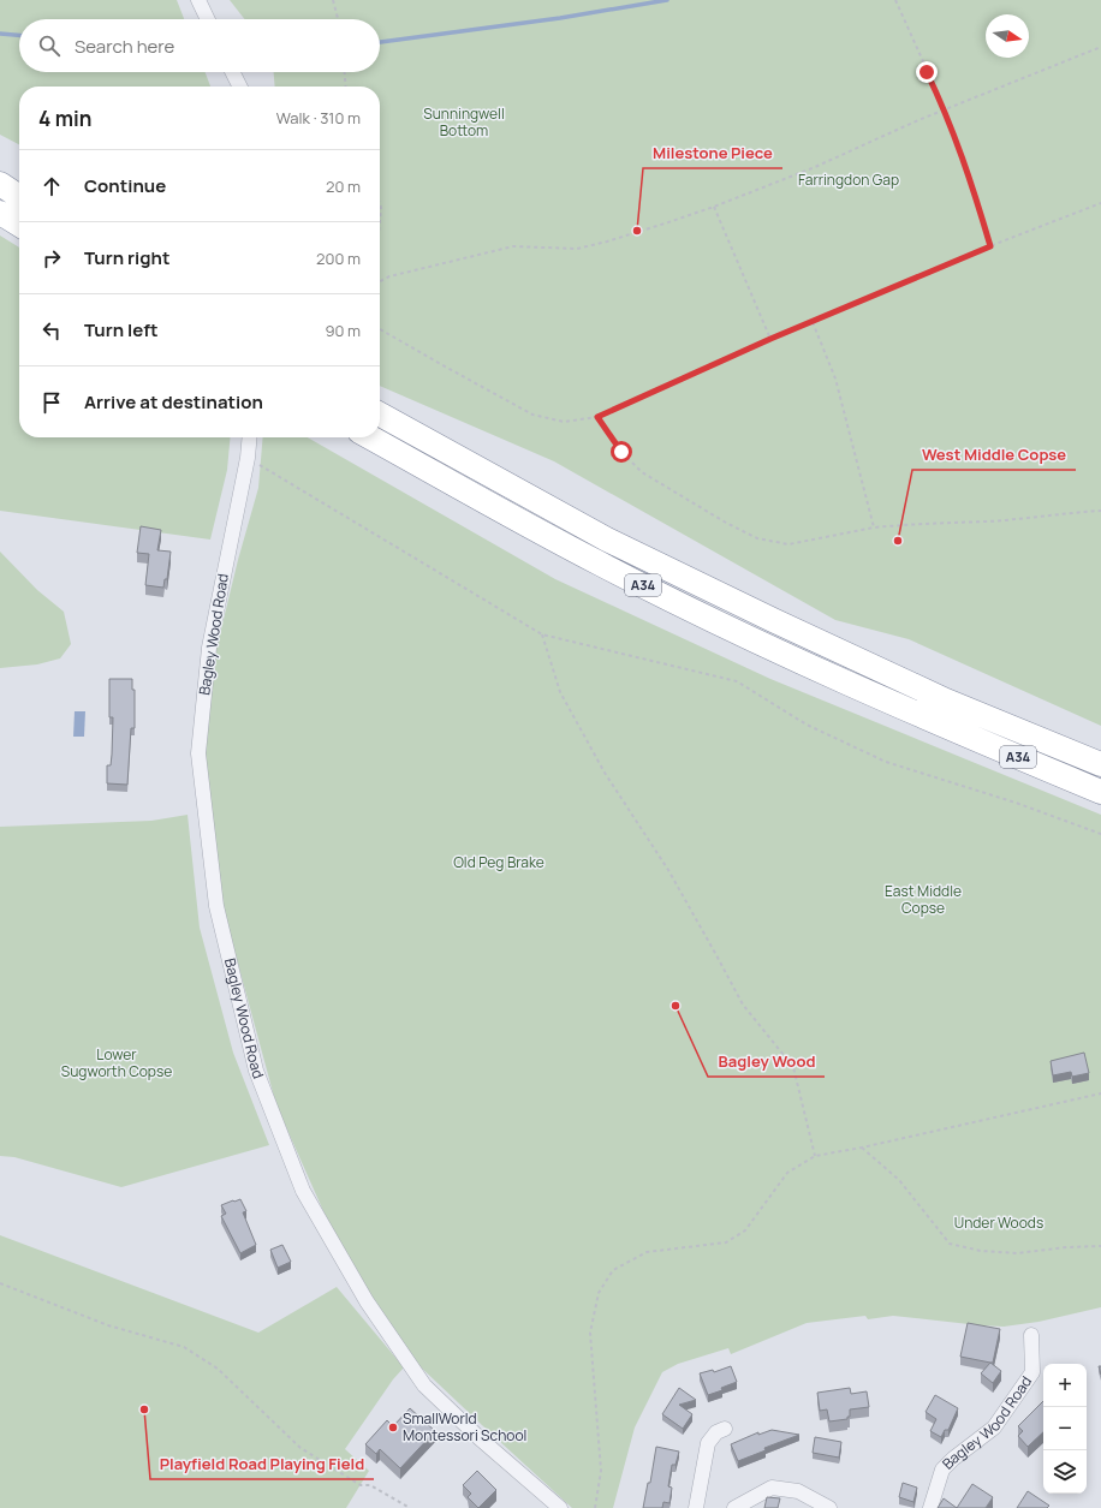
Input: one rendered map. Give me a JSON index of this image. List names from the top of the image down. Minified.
{"streets":{"highway":["A34"],"street":["Bagley Wood Road"]},"parks":["Sunningwell Bottom","Farringdon Gap","Old Peg Brake","East Middle Copse","Lower Sugworth Copse","Under Woods"],"places":["Milestone Piece","West Middle Copse","Bagley Wood","Playfield Road Playing Field","SmallWorld Montessori School"],"north":"right","page":{"search":"Search here","heading":["4 min","Walk · 310 m"],"list":[["Continue","20 m"],["Turn right","200 m"],["Turn left","90 m"],"Arrive at destination"],"map_buttons":["+","−"]}}
